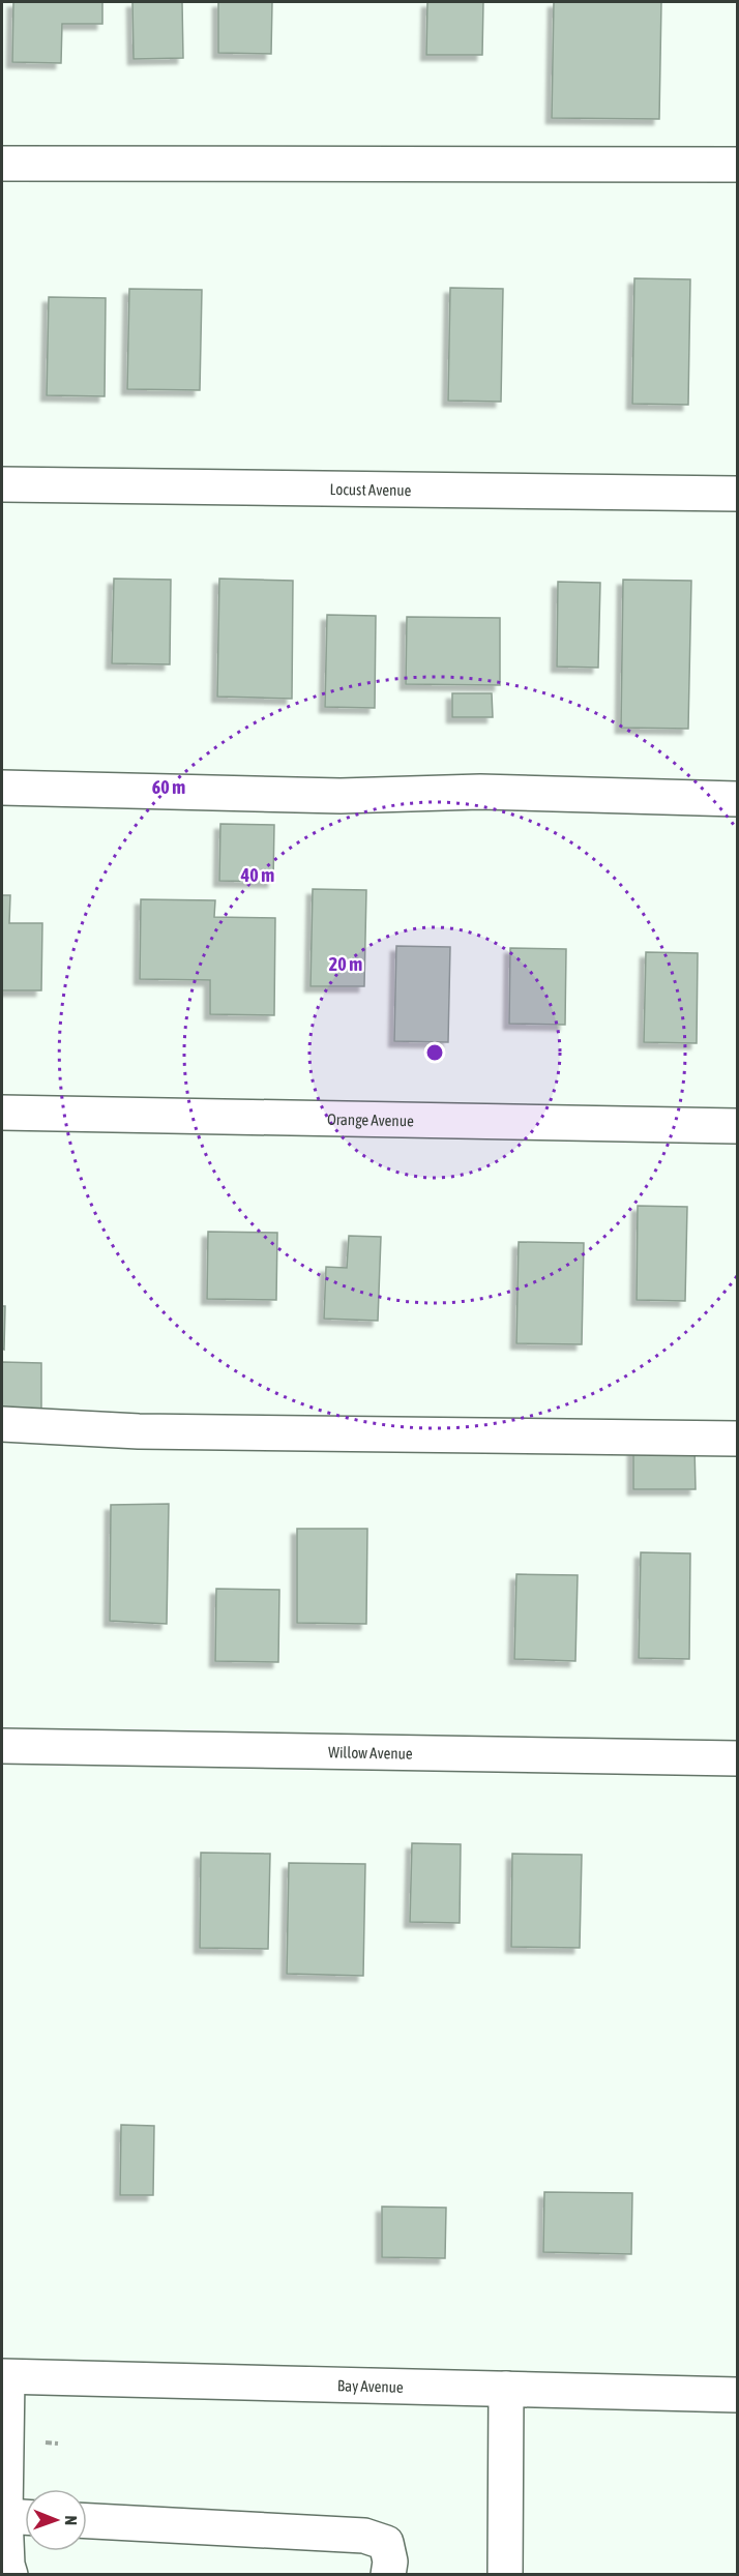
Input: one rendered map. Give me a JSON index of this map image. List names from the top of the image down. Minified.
{"streets":{"street":["Locust Avenue","Orange Avenue","Willow Avenue","Bay Avenue"]},"north":"right","rings":["60 m","40 m","20 m"]}
